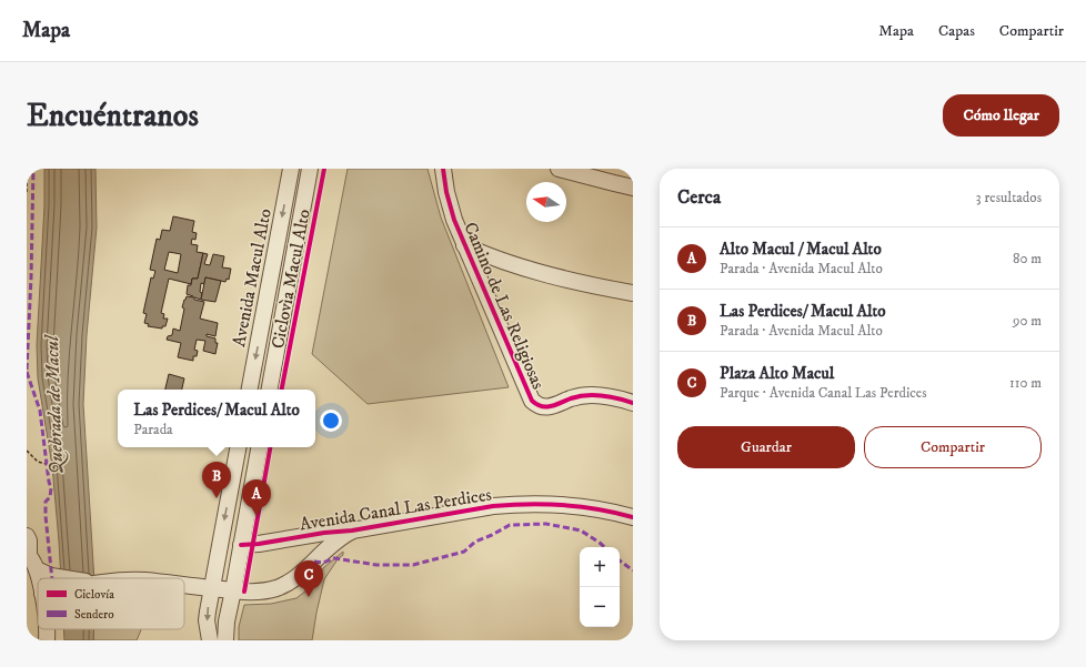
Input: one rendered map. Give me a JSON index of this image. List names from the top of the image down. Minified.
{"streets":{"street":["Avenida Macul Alto","Camino de Las Religiosas","Avenida Canal Las Perdices"],"cycle path":["Ciclovìa Macul Alto"]},"water":["Quebrada de Macul"],"legend":["Ciclovía","Sendero"],"north":"left","page":{"header":"Mapa","nav":["Mapa","Capas","Compartir"],"buttons":["Cómo llegar",["Guardar","Compartir"]],"title":"Encuéntranos","heading":["Cerca","3 resultados"],"list":[{"mark":"A","name":"Alto Macul / Macul Alto","note":"Parada · Avenida Macul Alto","value":"80 m"},{"mark":"B","name":"Las Perdices/ Macul Alto","note":"Parada · Avenida Macul Alto","value":"90 m"},{"mark":"C","name":"Plaza Alto Macul","note":"Parque · Avenida Canal Las Perdices","value":"110 m"}],"popup":["Las Perdices/ Macul Alto","Parada"],"pins":["B","A","C"],"map_buttons":["+","−"]}}
